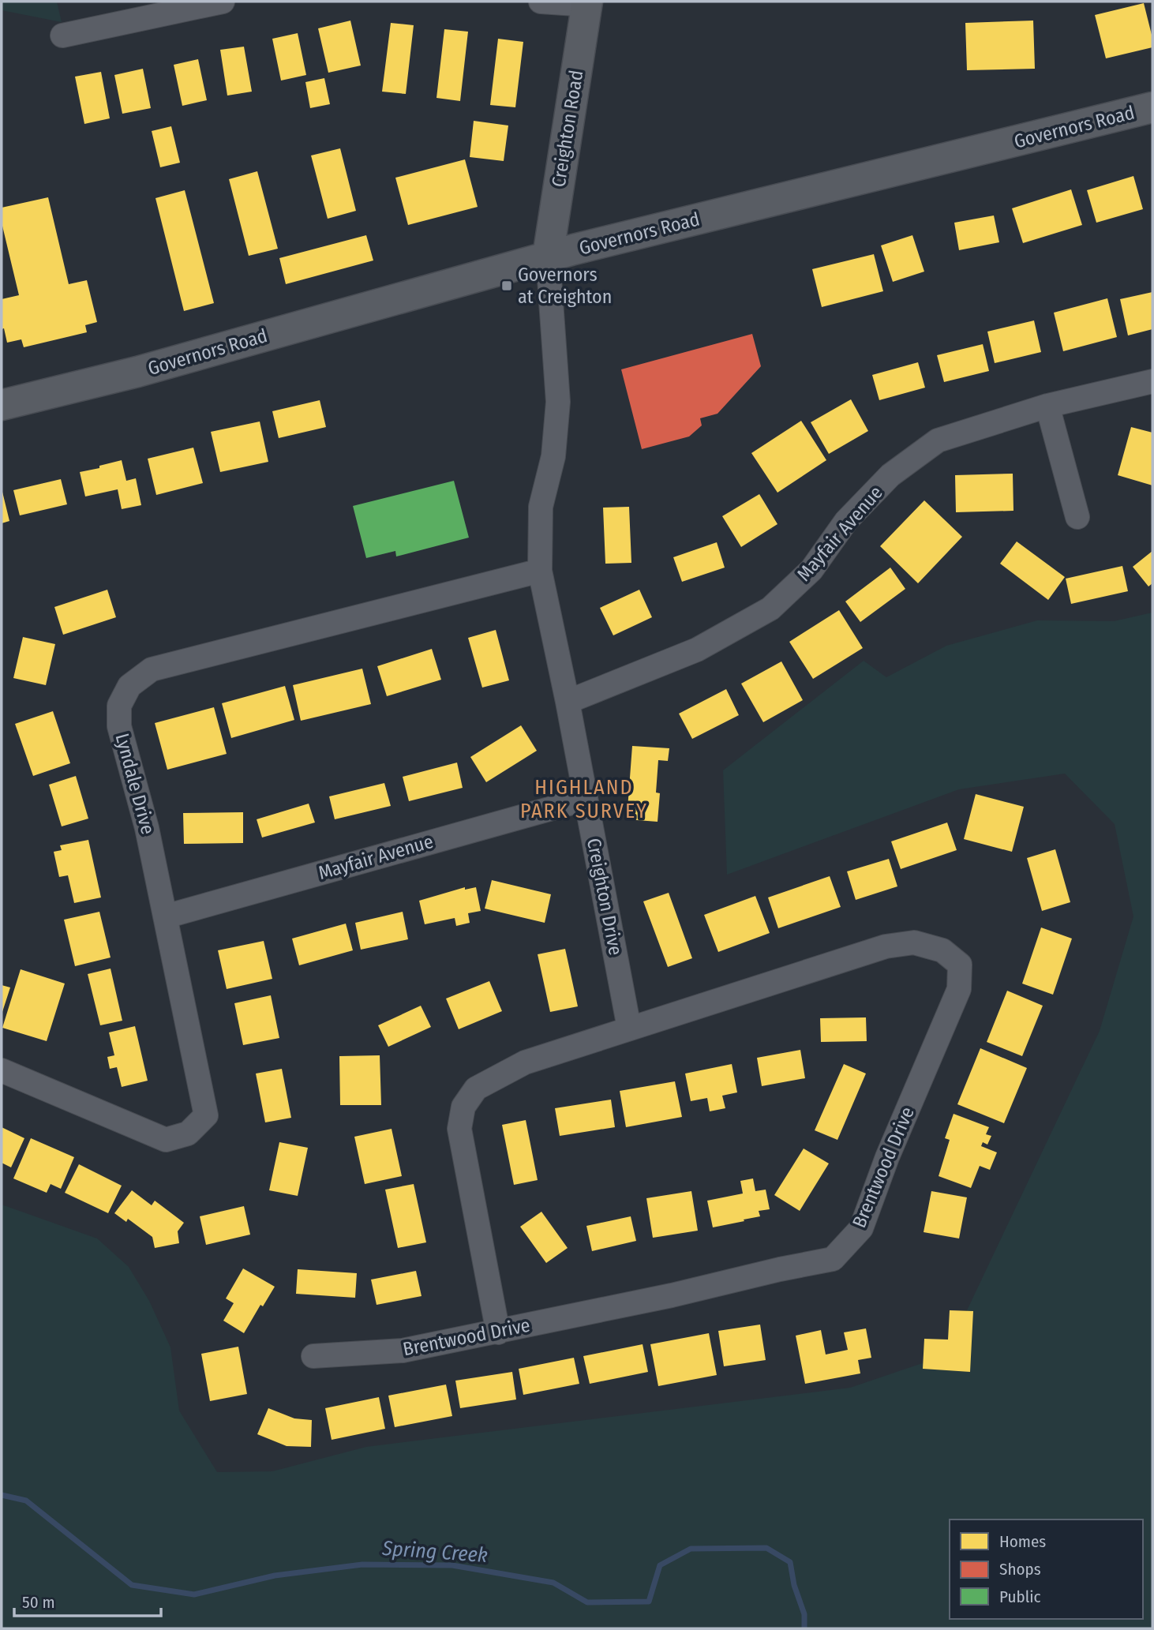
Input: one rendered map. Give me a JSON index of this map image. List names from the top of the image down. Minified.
{"streets":{"main road":["Governors Road","Creighton Road"],"street":["Mayfair Avenue","Lyndale Drive","Creighton Drive","Brentwood Drive"]},"crossings":[["Governors Road","Creighton Road"],["Governors Road","Creighton Drive"],["Creighton Road","Creighton Drive"],["Mayfair Avenue","Lyndale Drive"],["Mayfair Avenue","Creighton Drive"],["Lyndale Drive","Creighton Drive"],["Creighton Drive","Brentwood Drive"]],"districts":["HIGHLAND PARK SURVEY"],"water":["Spring Creek"],"places":{"transit":["Governors at Creighton"]},"legend":["Homes","Shops","Public"],"scale_bar":"50 m"}
